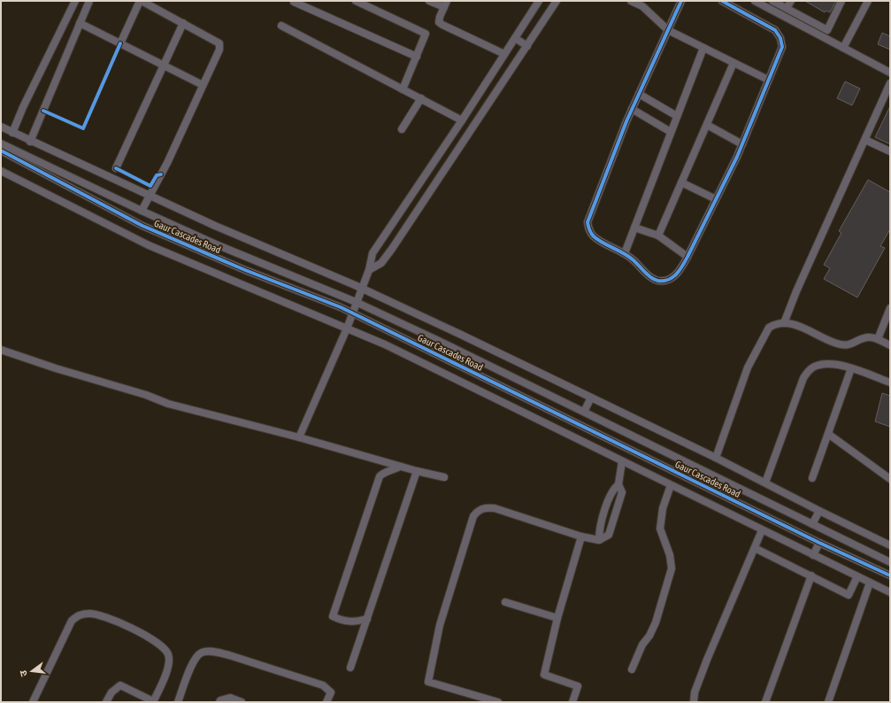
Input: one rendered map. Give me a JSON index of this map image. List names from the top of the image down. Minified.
{"streets":{"street":["Gaur Cascades Road"]},"north":"left"}
